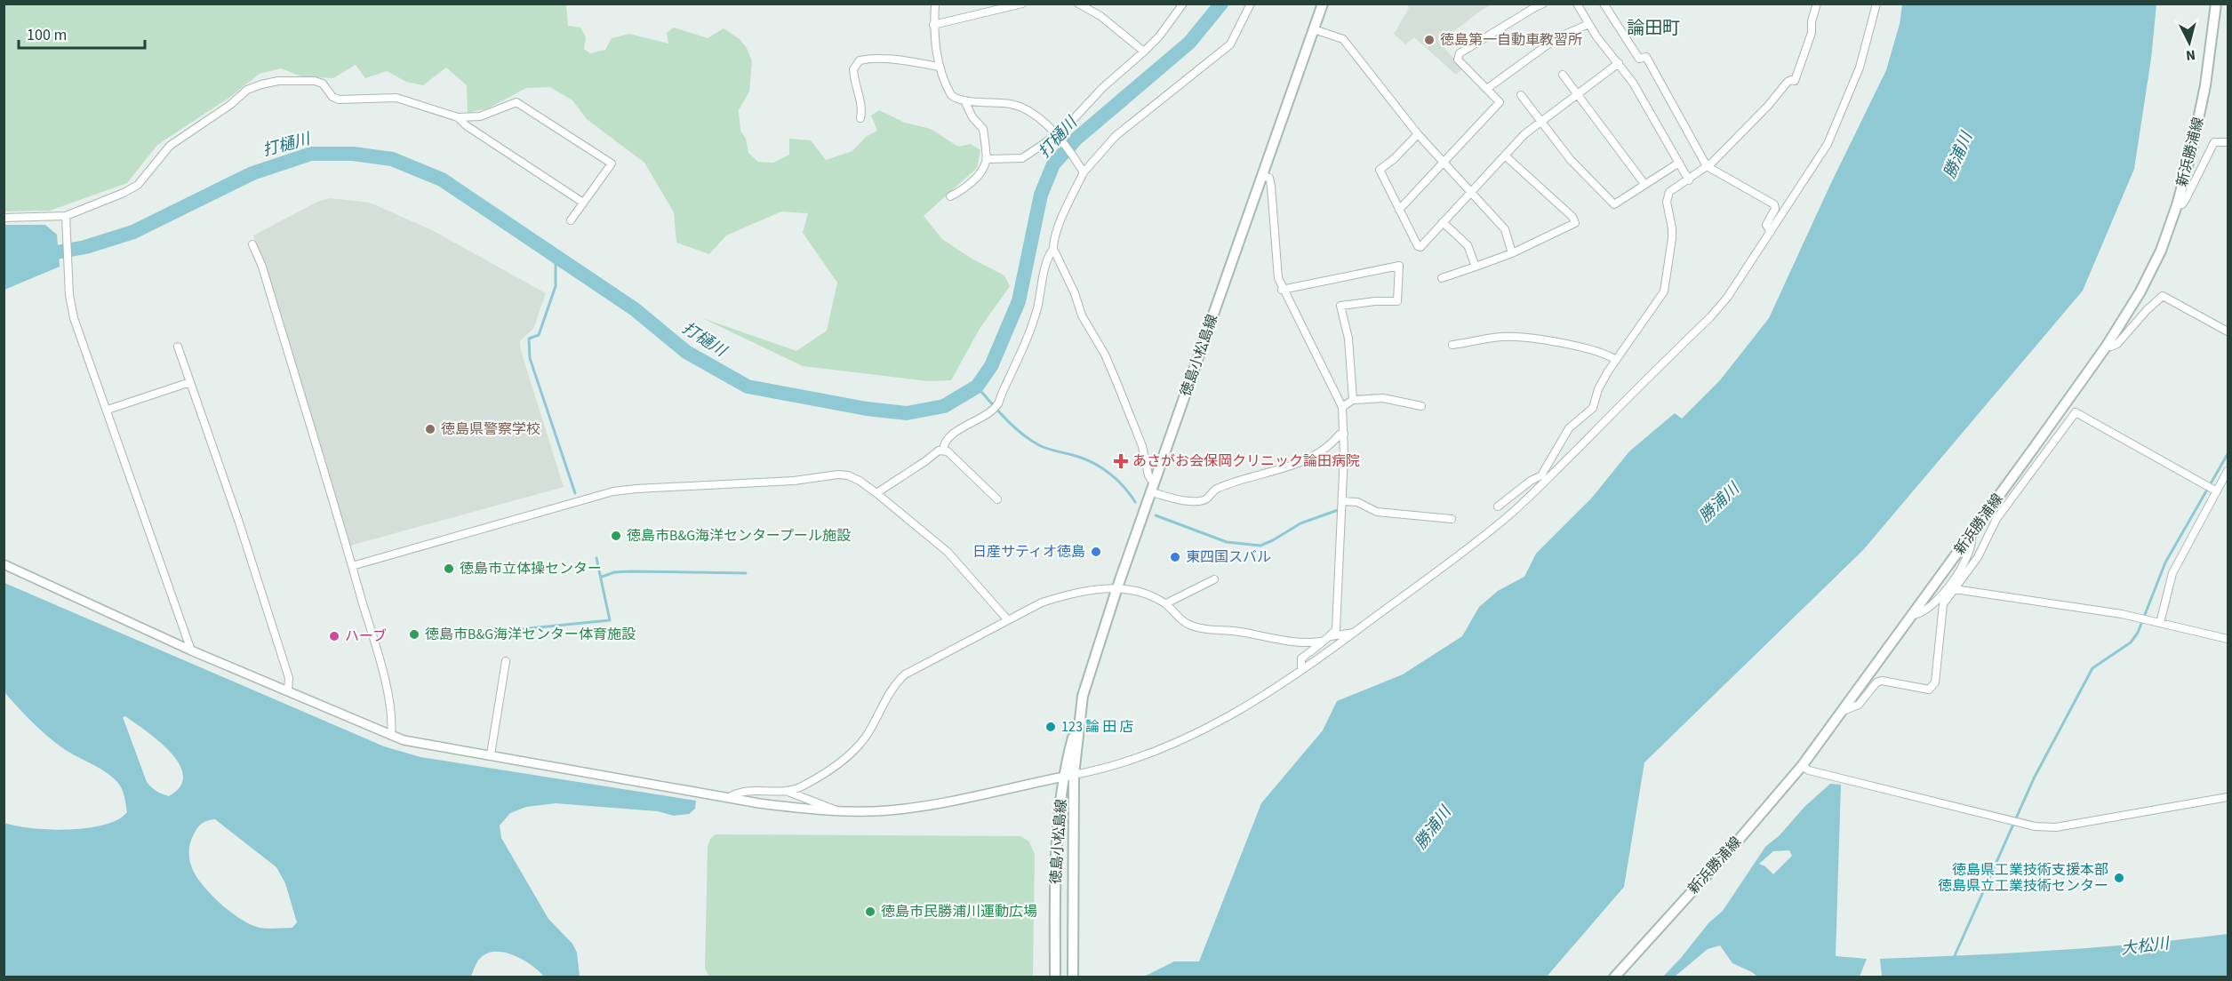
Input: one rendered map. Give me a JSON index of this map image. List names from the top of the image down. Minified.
{"streets":{"main road":["新浜勝浦線","徳島小松島線"]},"districts":["論田町"],"water":["打樋川","勝浦川","大松川"],"places":{"other":["徳島第一自動車教習所","徳島県警察学校","徳島市B&G海洋センタープール施設","日産サティオ徳島","東四国スバル","徳島市立体操センター","徳島市B&G海洋センター体育施設","ハーブ","123 論 田 店","徳島県工業技術支援本部 徳島県立工業技術センター","徳島市民勝浦川運動広場"],"health":["あさがお会保岡クリニック論田病院"]},"scale_bar":"100 m","north":"bottom"}
